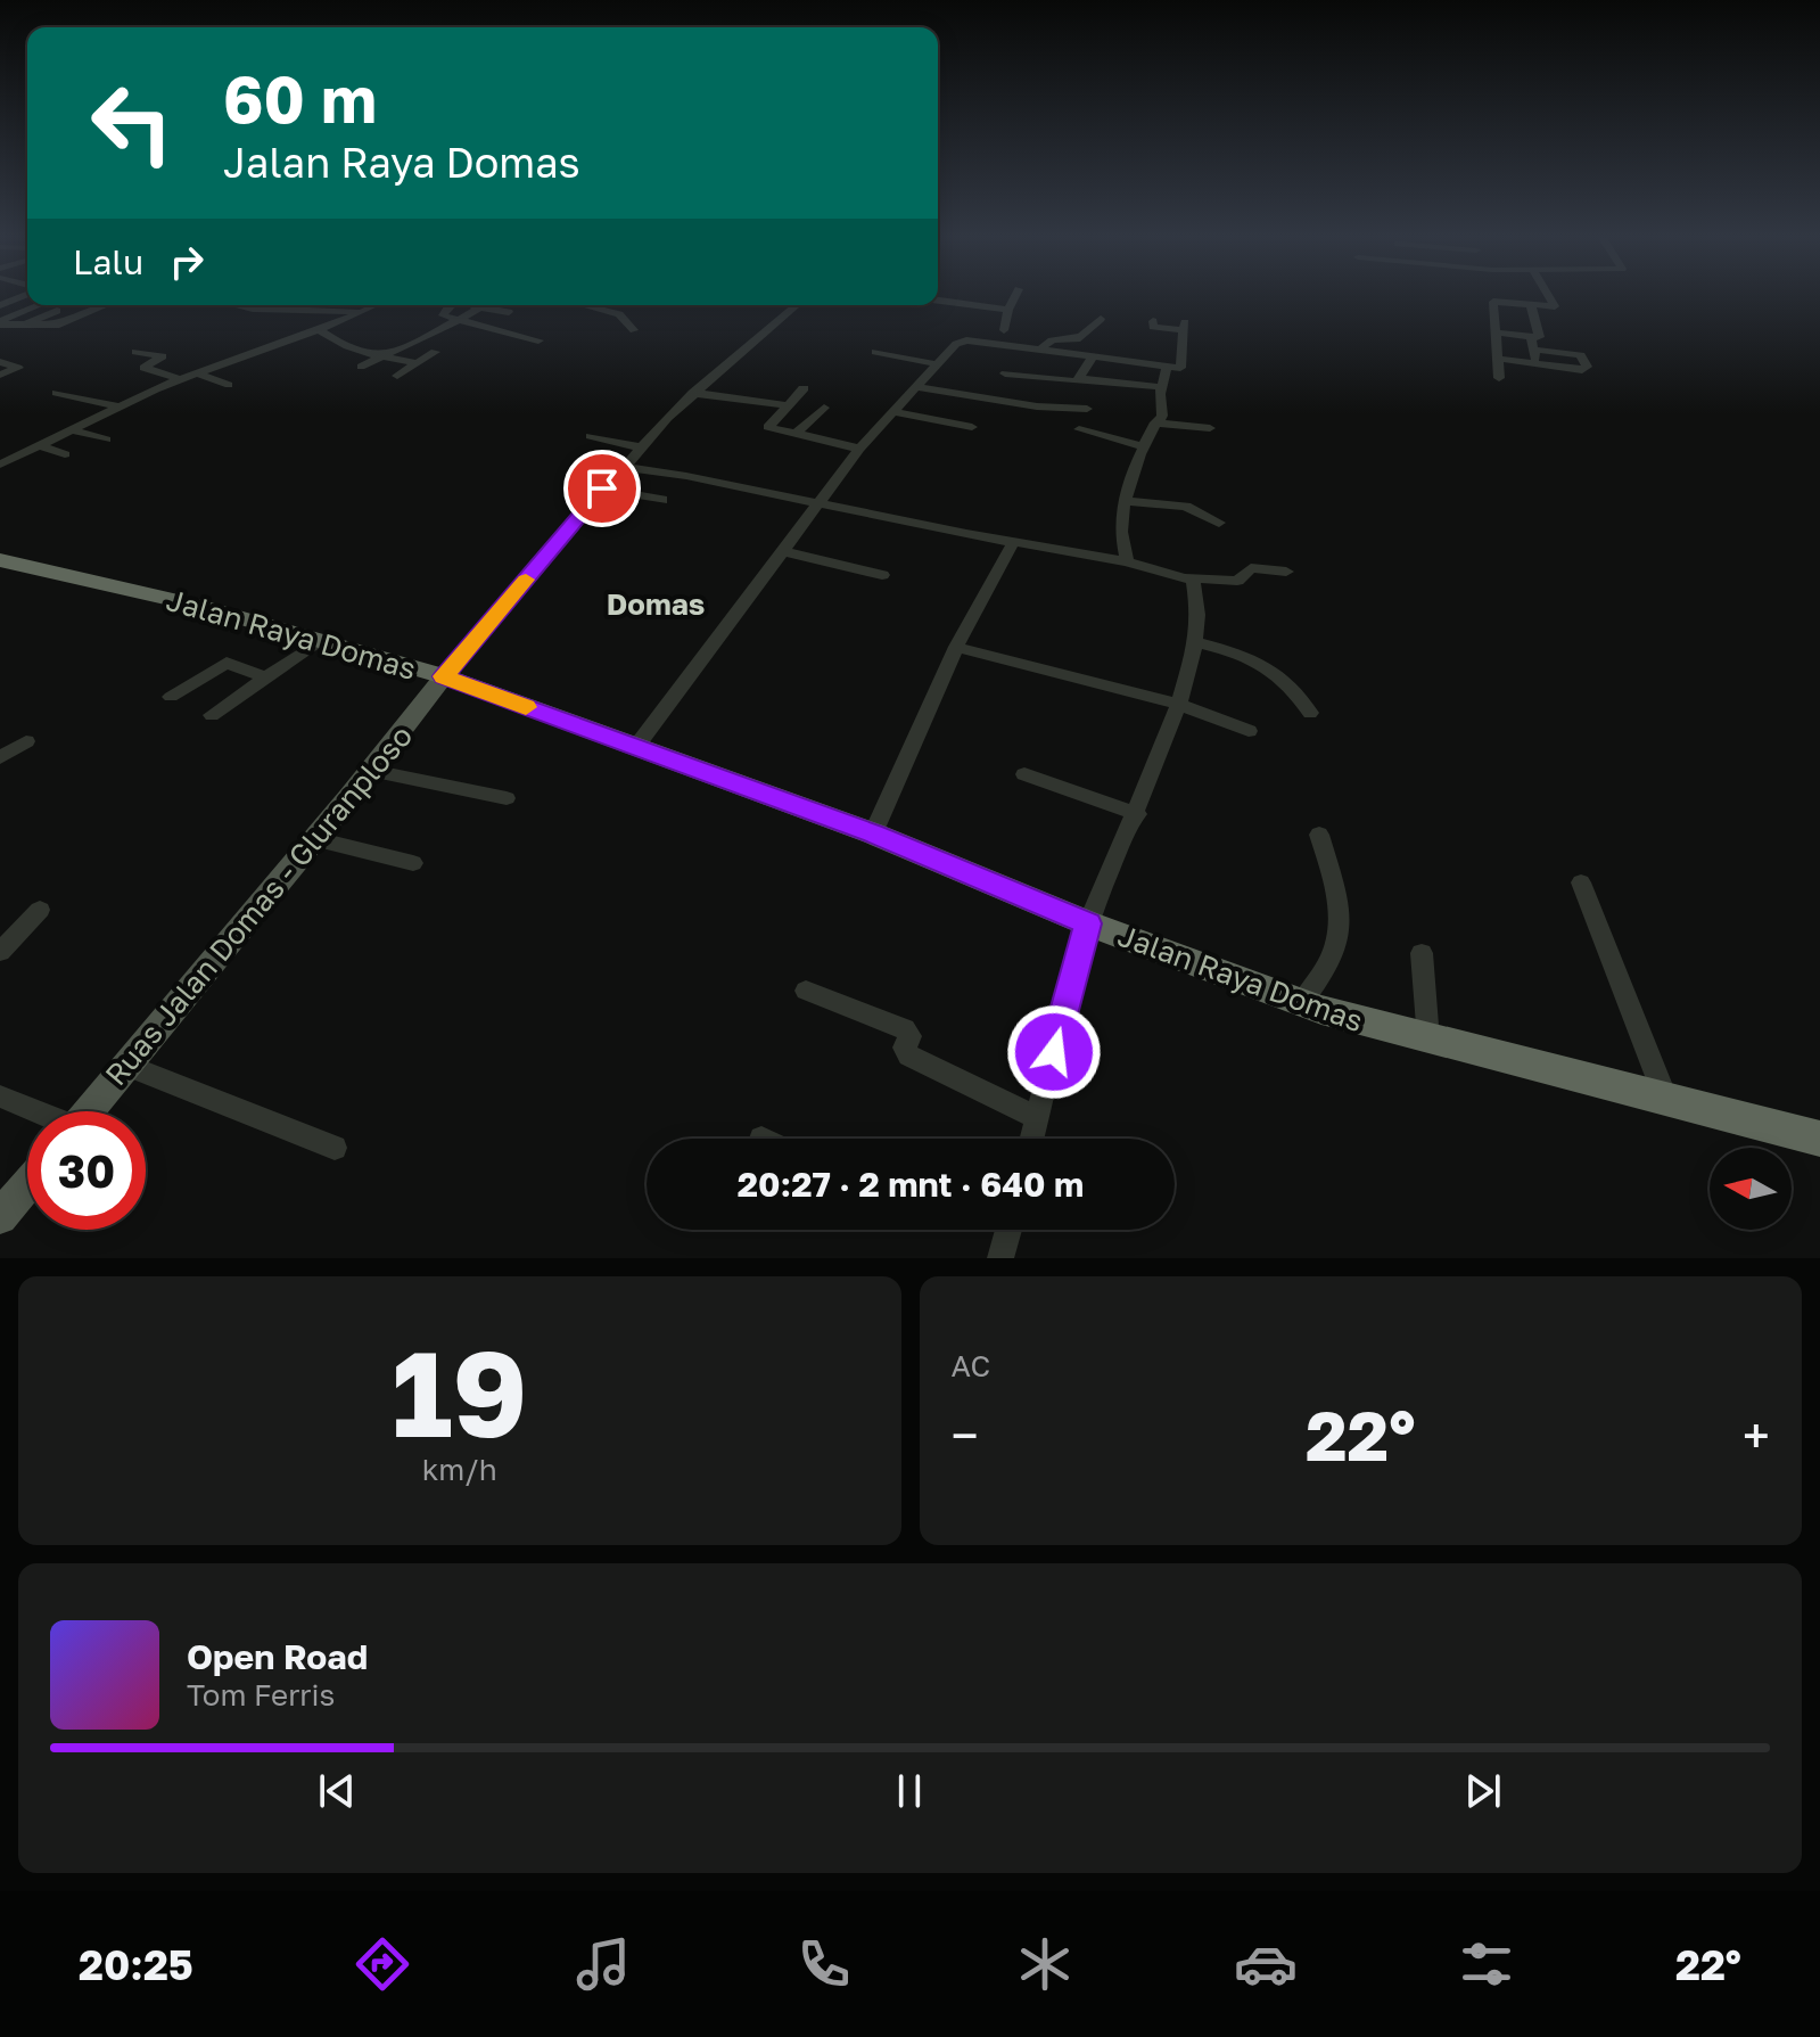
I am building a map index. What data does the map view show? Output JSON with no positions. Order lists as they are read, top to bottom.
{
  "streets": {
    "highway": ["Jalan Raya Domas"],
    "main road": ["Ruas Jalan Domas - Gluranploso"]
  },
  "crossings": [
    ["Jalan Raya Domas", "Ruas Jalan Domas - Gluranploso"]
  ],
  "districts": ["Domas"],
  "north": "left",
  "page": {
    "turn": ["60 m", "Jalan Raya Domas"],
    "then": "Lalu",
    "limit": "30",
    "trip": "20:27 · 2 mnt · 640 m",
    "tile": [
      ["19", "km/h"],
      "AC"
    ],
    "heat": ["−", "22°", "+"],
    "song": ["Open Road", "Tom Ferris"],
    "tabs": ["20:25", "22°"]
  }
}
